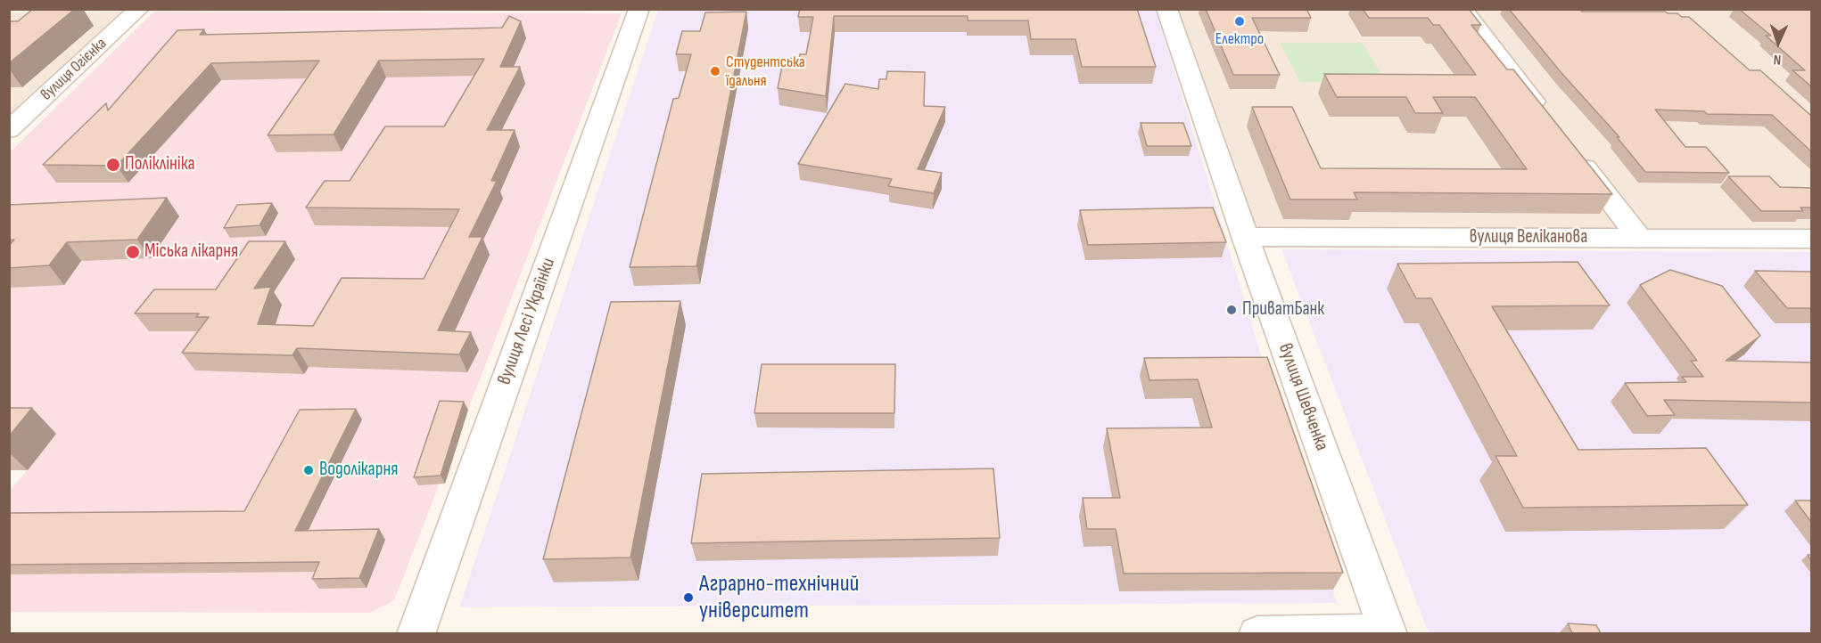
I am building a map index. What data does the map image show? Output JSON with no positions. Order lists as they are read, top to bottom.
{
  "streets": {
    "street": [
      "вулиця Огієнка",
      "вулиця Веліканова",
      "вулиця Лесі Українки",
      "вулиця Шевченка"
    ]
  },
  "crossings": [
    ["вулиця Веліканова", "вулиця Шевченка"]
  ],
  "places": [
    "Електро",
    "Студентська їдальня",
    "Поліклініка",
    "Міська лікарня",
    "ПриватБанк",
    "Водолікарня",
    "Аграрно-технічний університет"
  ],
  "north": "bottom"
}
